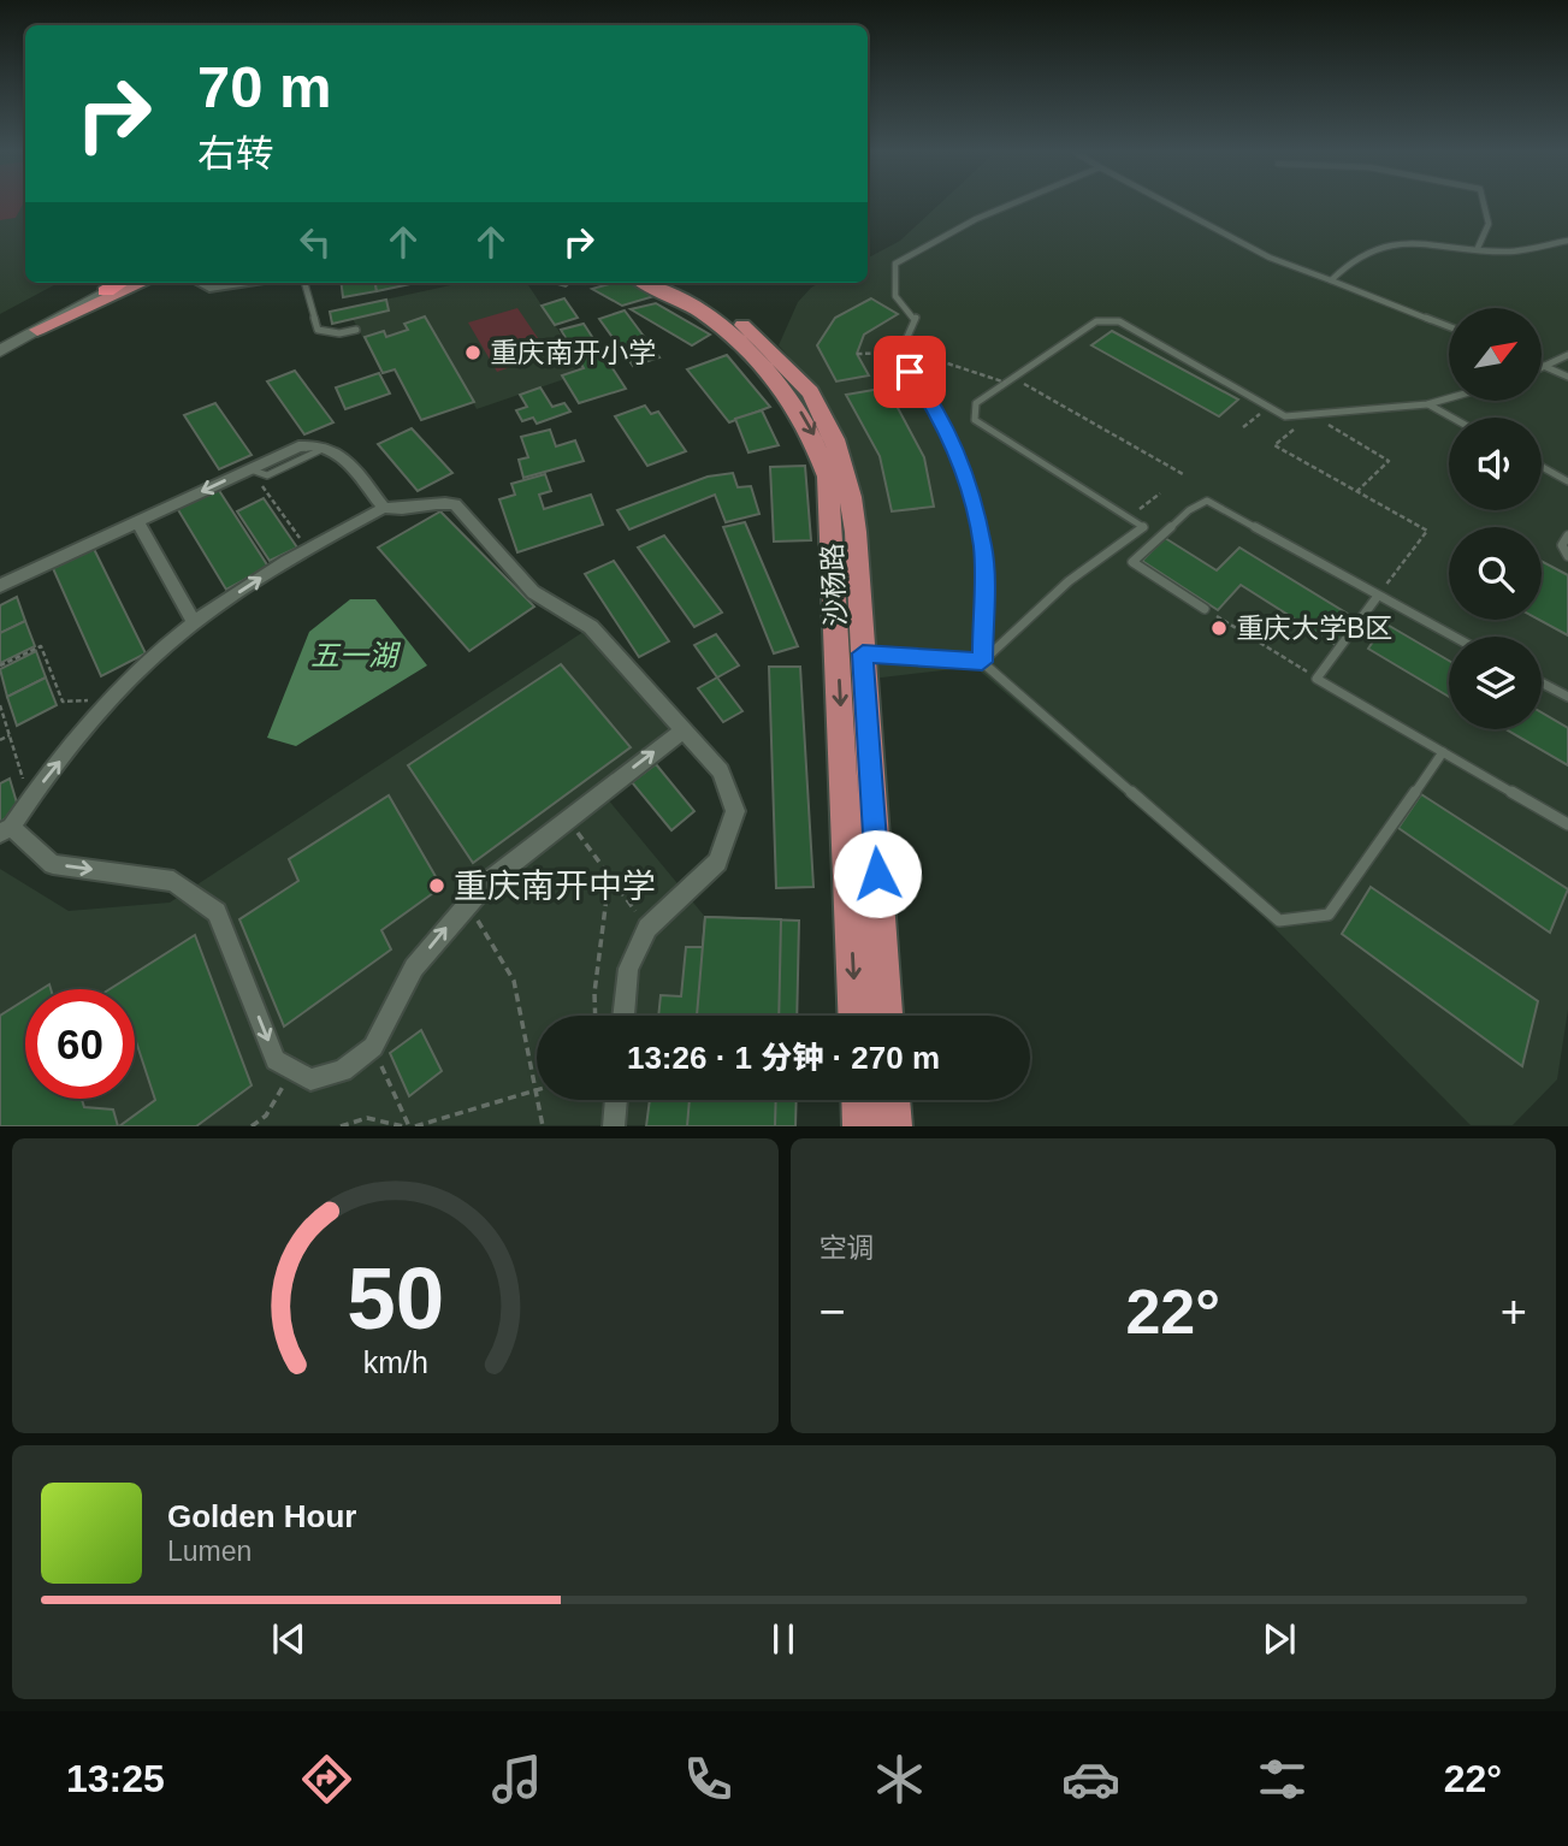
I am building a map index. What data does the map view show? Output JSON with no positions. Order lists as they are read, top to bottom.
{
  "streets": {
    "main road": ["沙杨路"]
  },
  "water": ["五一湖"],
  "places": ["重庆南开小学", "重庆大学B区", "重庆南开中学"],
  "north": "top right",
  "page": {
    "turn": ["70 m", "右转"],
    "limit": "60",
    "trip": "13:26 · 1 分钟 · 270 m",
    "tile": "空调",
    "heat": ["−", "22°", "+"],
    "song": ["Golden Hour", "Lumen"],
    "tabs": ["13:25", "22°"],
    "gauge": ["50", "km/h"]
  }
}
